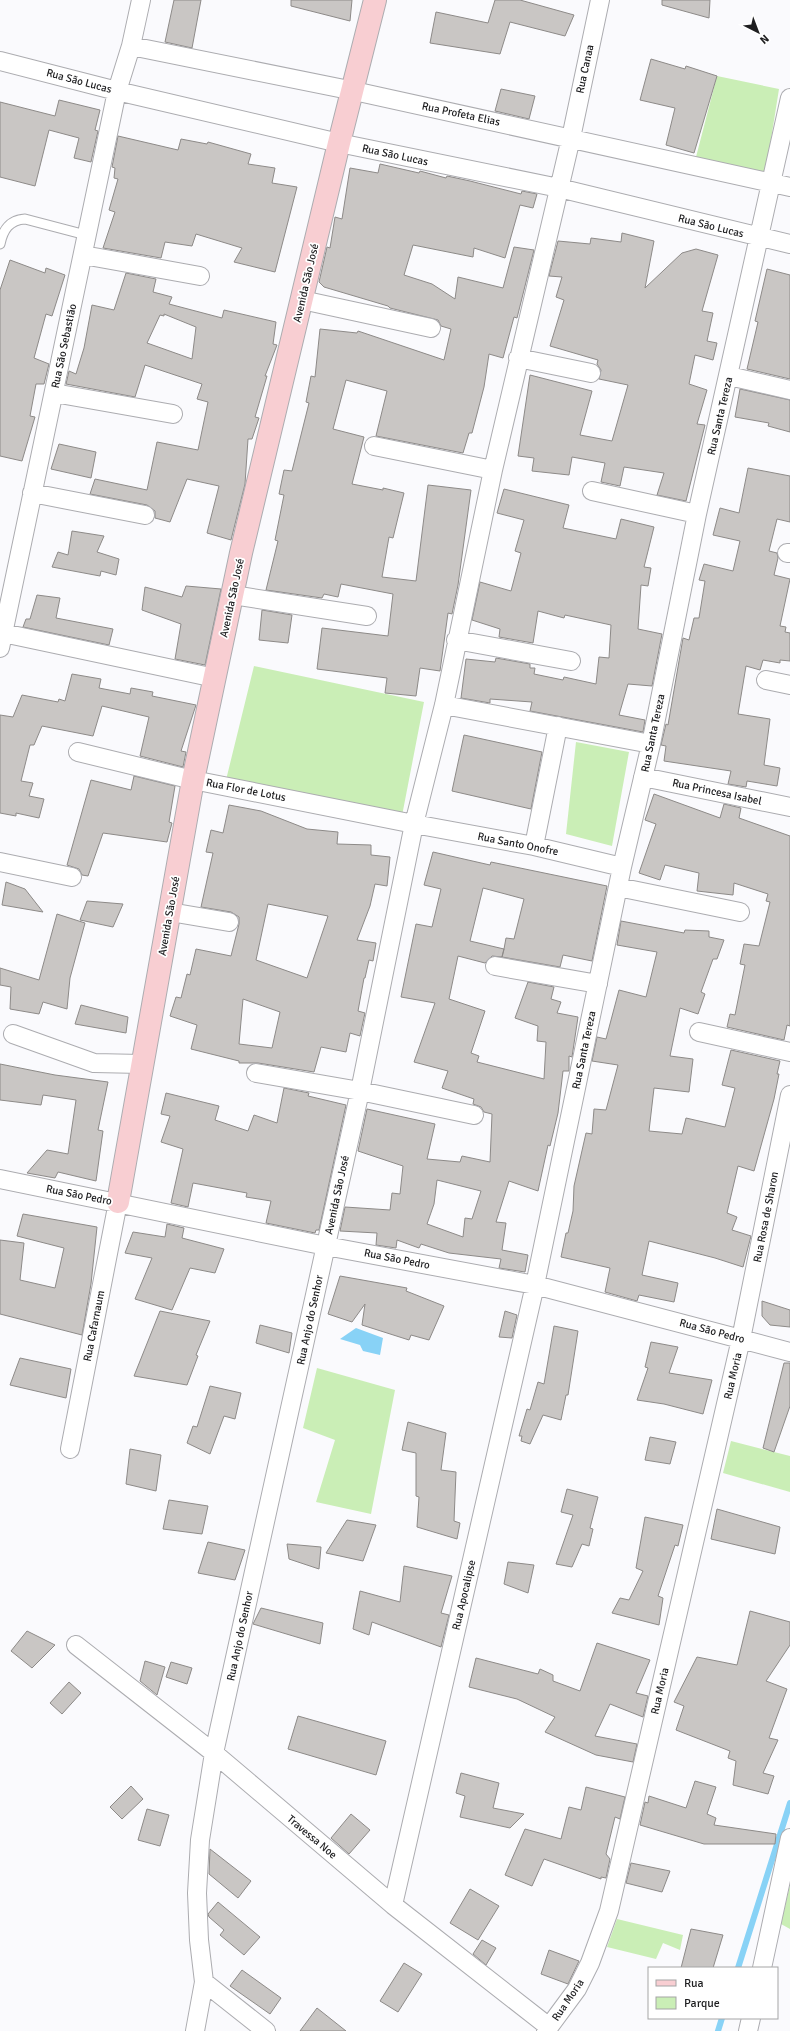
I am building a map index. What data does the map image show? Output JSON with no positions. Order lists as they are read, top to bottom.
{
  "streets": {
    "street": [
      "Rua Canaa",
      "Rua São Lucas",
      "Rua Profeta Elias",
      "Avenida São José",
      "Rua São Sebastião",
      "Rua Santa Tereza",
      "Rua Flor de Lotus",
      "Rua Princesa Isabel",
      "Rua Santo Onofre",
      "Rua São Pedro",
      "Rua Rosa de Sharon",
      "Rua Anjo do Senhor",
      "Rua Cafarnaum",
      "Rua Moria",
      "Rua Apocalipse",
      "Travessa Noe"
    ]
  },
  "crossings": [
    ["Rua Canaa", "Rua Profeta Elias"],
    ["Rua Canaa", "Avenida São José"],
    ["Rua São Lucas", "Avenida São José"],
    ["Rua São Lucas", "Rua São Sebastião"],
    ["Rua São Lucas", "Rua Santa Tereza"],
    ["Rua Profeta Elias", "Avenida São José"],
    ["Rua Profeta Elias", "Rua São Sebastião"],
    ["Rua Profeta Elias", "Rua Santa Tereza"],
    ["Avenida São José", "Rua Flor de Lotus"],
    ["Avenida São José", "Rua Santo Onofre"],
    ["Avenida São José", "Rua São Pedro"],
    ["Avenida São José", "Rua Anjo do Senhor"],
    ["Avenida São José", "Rua Cafarnaum"],
    ["Rua Santa Tereza", "Rua Princesa Isabel"],
    ["Rua Santa Tereza", "Rua Santo Onofre"],
    ["Rua Santa Tereza", "Rua São Pedro"],
    ["Rua Santa Tereza", "Rua Apocalipse"],
    ["Rua Flor de Lotus", "Rua Santo Onofre"],
    ["Rua São Pedro", "Rua Rosa de Sharon"],
    ["Rua São Pedro", "Rua Anjo do Senhor"],
    ["Rua São Pedro", "Rua Cafarnaum"],
    ["Rua São Pedro", "Rua Moria"],
    ["Rua São Pedro", "Rua Apocalipse"],
    ["Rua Rosa de Sharon", "Rua Moria"],
    ["Rua Anjo do Senhor", "Travessa Noe"],
    ["Rua Moria", "Travessa Noe"],
    ["Rua Apocalipse", "Travessa Noe"]
  ],
  "legend": ["Rua", "Parque"],
  "north": "bottom right"
}
